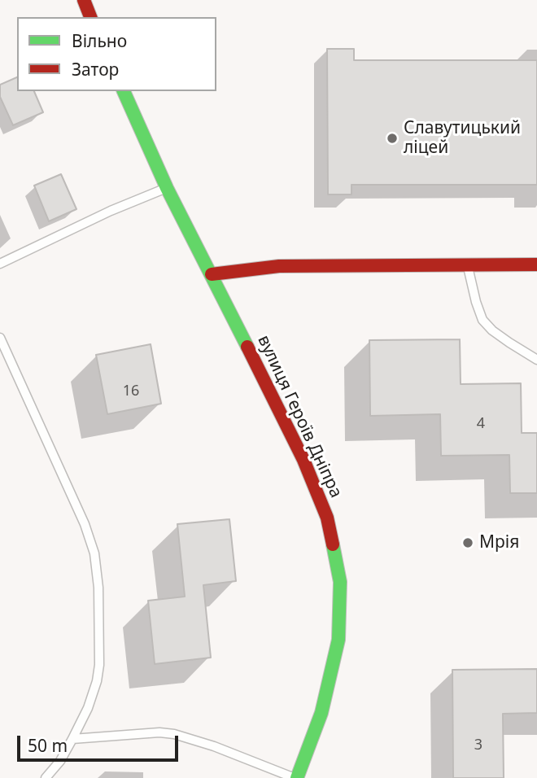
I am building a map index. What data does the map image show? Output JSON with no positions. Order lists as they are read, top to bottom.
{
  "streets": {
    "street": ["вулиця Героїв Дніпра"]
  },
  "places": ["Славутицький ліцей", "Мрiя"],
  "house_numbers": ["16", "4", "3"],
  "legend": ["Вільно", "Затор"],
  "scale_bar": "50 m"
}
